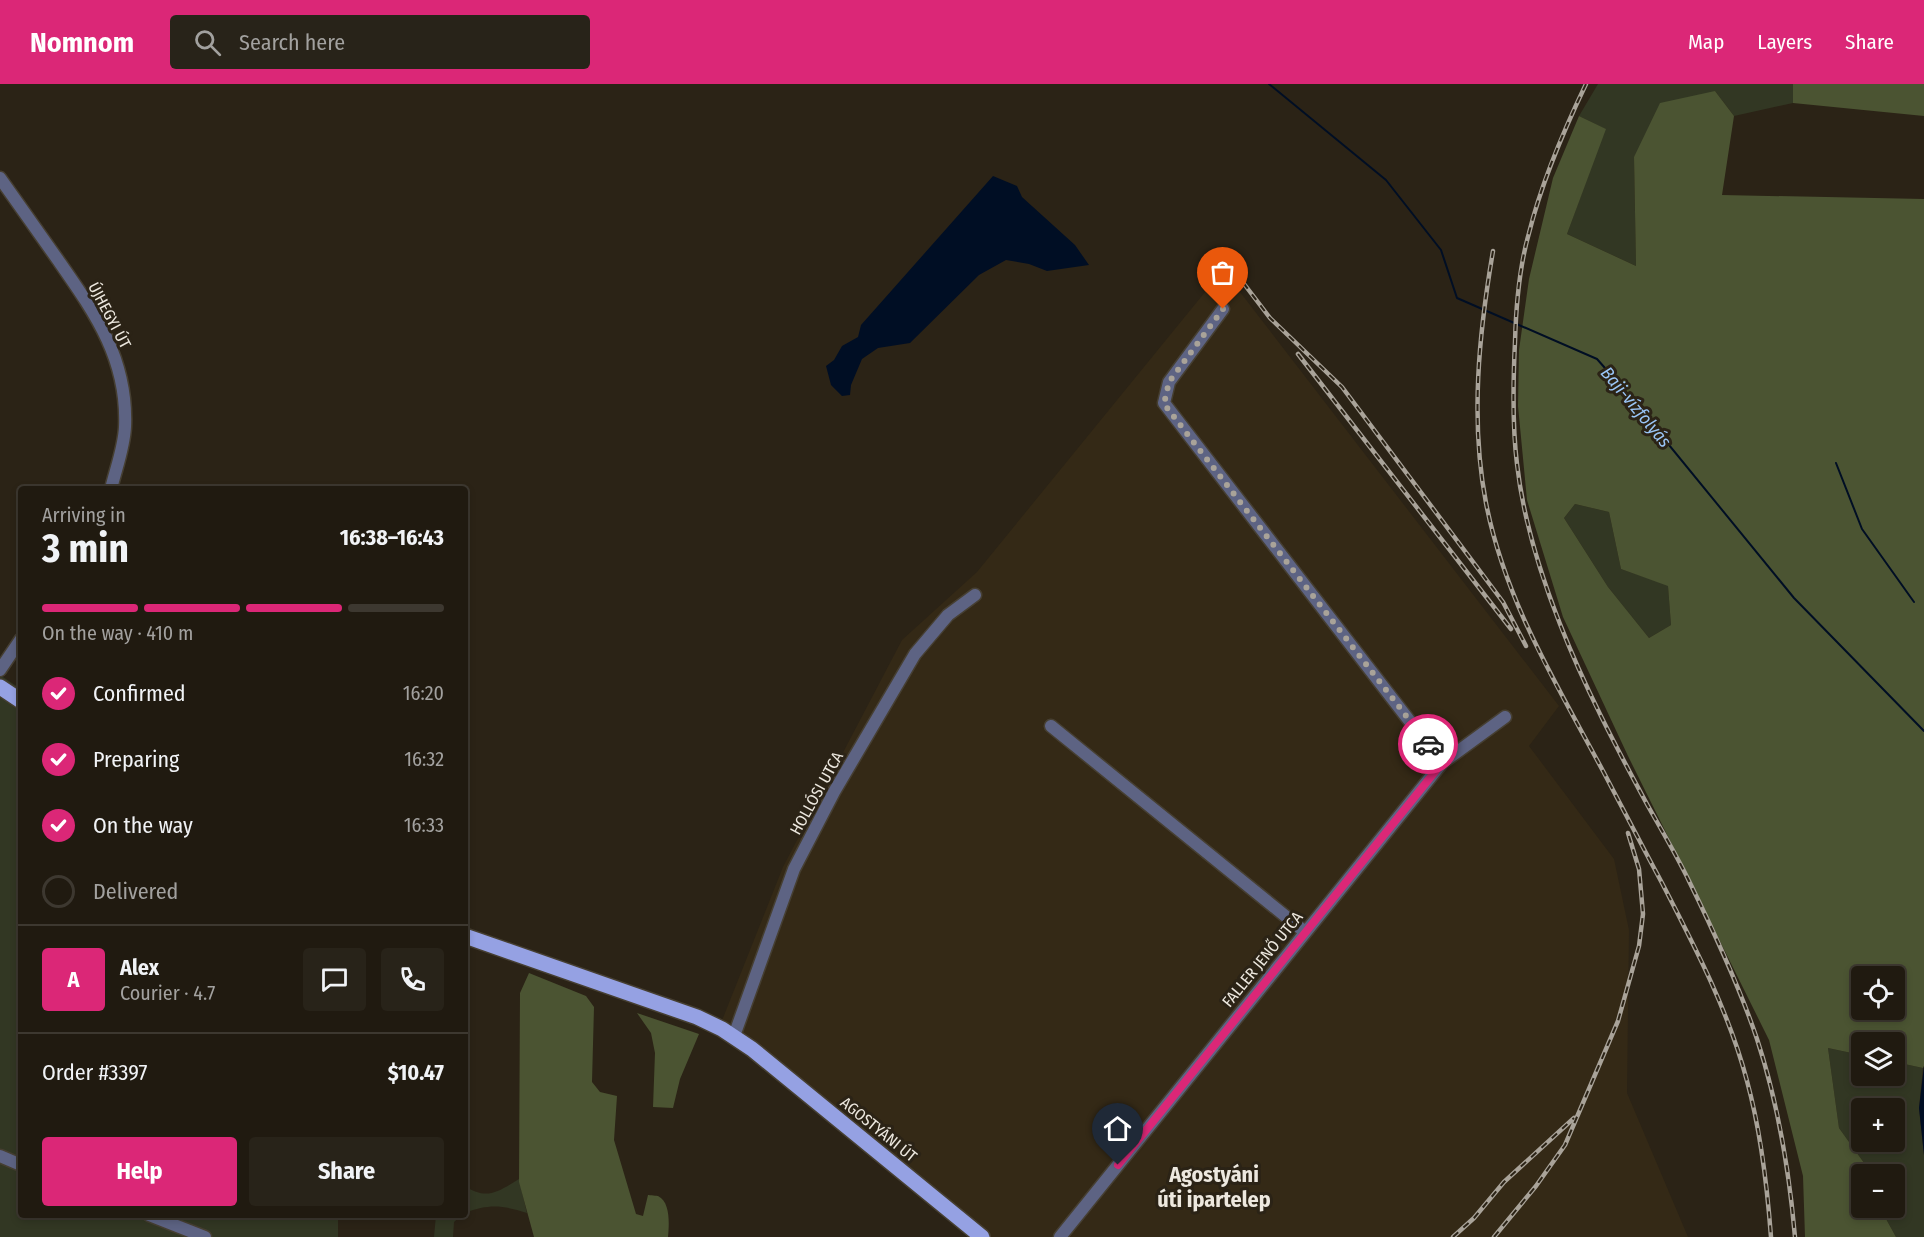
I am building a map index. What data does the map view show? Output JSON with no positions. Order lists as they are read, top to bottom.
{
  "streets": {
    "main road": ["AGOSTYÁNI ÚT"],
    "street": ["ÚJHEGYI ÚT", "HOLLÓSI UTCA", "FALLER JENŐ UTCA"]
  },
  "crossings": [
    ["HOLLÓSI UTCA", "AGOSTYÁNI ÚT"]
  ],
  "districts": ["Agostyáni úti ipartelep"],
  "water": ["Baji-vízfolyás"],
  "page": {
    "header": "Nomnom",
    "search": "Search here",
    "nav": ["Map", "Layers", "Share"],
    "heading": ["3 min", "Arriving in", "16:38–16:43"],
    "panel": [
      "Alex",
      "Courier · 4.7",
      "Order #3397",
      "$10.47"
    ],
    "bar": "On the way · 410 m",
    "list": [
      ["Confirmed", "16:20"],
      ["Preparing", "16:32"],
      ["On the way", "16:33"],
      "Delivered"
    ],
    "round": "A",
    "map_buttons": ["+", "−"],
    "buttons": ["Help", "Share"]
  }
}
